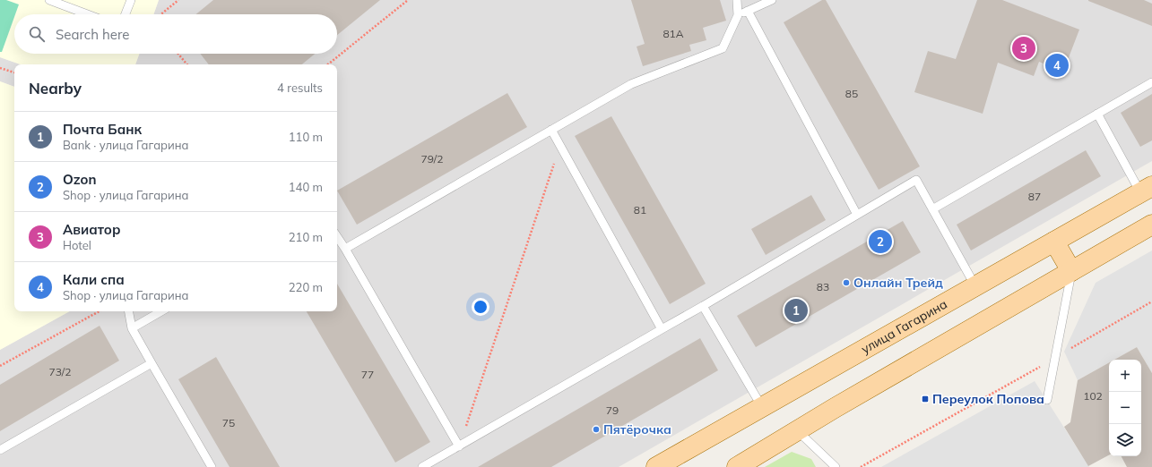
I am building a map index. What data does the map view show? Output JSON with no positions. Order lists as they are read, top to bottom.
{
  "streets": {
    "main road": ["улица Гагарина"]
  },
  "places": {
    "other": ["Онлайн Трейд", "Пятёрочка"],
    "transit": ["Переулок Попова"]
  },
  "house_numbers": [
    "81А",
    "85",
    "79/2",
    "87",
    "81",
    "83",
    "73/2",
    "77",
    "102",
    "79",
    "75"
  ],
  "page": {
    "search": "Search here",
    "pins": [
      "3",
      "4",
      "2",
      "1"
    ],
    "heading": ["Nearby", "4 results"],
    "list": [
      {
        "mark": "1",
        "name": "Почта Банк",
        "note": "Bank · улица Гагарина",
        "value": "110 m"
      },
      {
        "mark": "2",
        "name": "Ozon",
        "note": "Shop · улица Гагарина",
        "value": "140 m"
      },
      {
        "mark": "3",
        "name": "Авиатор",
        "note": "Hotel",
        "value": "210 m"
      },
      {
        "mark": "4",
        "name": "Кали спа",
        "note": "Shop · улица Гагарина",
        "value": "220 m"
      }
    ],
    "map_buttons": ["+", "−"]
  }
}
